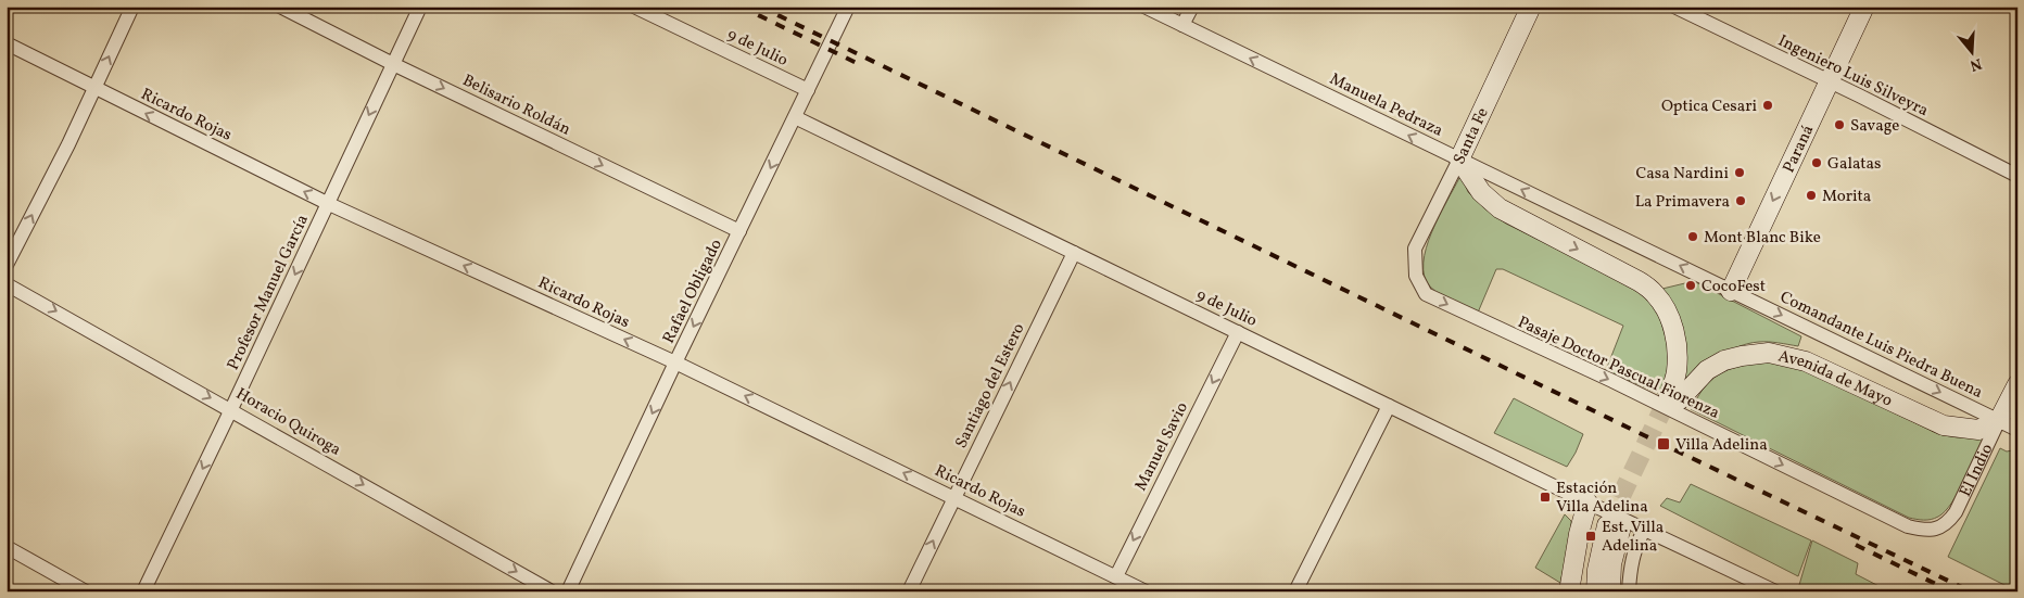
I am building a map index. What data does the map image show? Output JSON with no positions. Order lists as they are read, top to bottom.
{
  "streets": {
    "main road": [
      "Santa Fe",
      "Paraná",
      "Avenida de Mayo",
      "El Indio"
    ],
    "street": [
      "9 de Julio",
      "Ingeniero Luis Silveyra",
      "Belisario Roldán",
      "Manuela Pedraza",
      "Ricardo Rojas",
      "Rafael Obligado",
      "Profesor Manuel García",
      "Comandante Luis Piedra Buena",
      "Pasaje Doctor Pascual Fiorenza",
      "Santiago del Estero",
      "Horacio Quiroga",
      "Manuel Savio"
    ]
  },
  "crossings": [
    ["9 de Julio", "Rafael Obligado"],
    ["9 de Julio", "Santiago del Estero"],
    ["9 de Julio", "Manuel Savio"],
    ["Ingeniero Luis Silveyra", "Paraná"],
    ["Belisario Roldán", "Rafael Obligado"],
    ["Belisario Roldán", "Profesor Manuel García"],
    ["Manuela Pedraza", "Santa Fe"],
    ["Manuela Pedraza", "Paraná"],
    ["Manuela Pedraza", "Comandante Luis Piedra Buena"],
    ["Manuela Pedraza", "Avenida de Mayo"],
    ["Ricardo Rojas", "Rafael Obligado"],
    ["Ricardo Rojas", "Profesor Manuel García"],
    ["Ricardo Rojas", "Santiago del Estero"],
    ["Ricardo Rojas", "Manuel Savio"],
    ["Santa Fe", "Pasaje Doctor Pascual Fiorenza"],
    ["Santa Fe", "Avenida de Mayo"],
    ["Paraná", "Comandante Luis Piedra Buena"],
    ["Profesor Manuel García", "Horacio Quiroga"],
    ["Comandante Luis Piedra Buena", "Avenida de Mayo"],
    ["Comandante Luis Piedra Buena", "El Indio"],
    ["Pasaje Doctor Pascual Fiorenza", "El Indio"],
    ["Avenida de Mayo", "El Indio"]
  ],
  "one_way": [
    "Belisario Roldán",
    "Manuela Pedraza",
    "Ricardo Rojas",
    "Paraná",
    "Rafael Obligado",
    "Profesor Manuel García",
    "Comandante Luis Piedra Buena",
    "Pasaje Doctor Pascual Fiorenza",
    "Avenida de Mayo",
    "Santiago del Estero",
    "Horacio Quiroga",
    "Manuel Savio"
  ],
  "places": {
    "other": [
      "Optica Cesari",
      "Savage",
      "Galatas",
      "Casa Nardini",
      "Morita",
      "La Primavera",
      "Mont Blanc Bike",
      "CocoFest"
    ],
    "transit": ["Villa Adelina", "Estación Villa Adelina", "Est. Villa Adelina"]
  },
  "north": "bottom"
}
